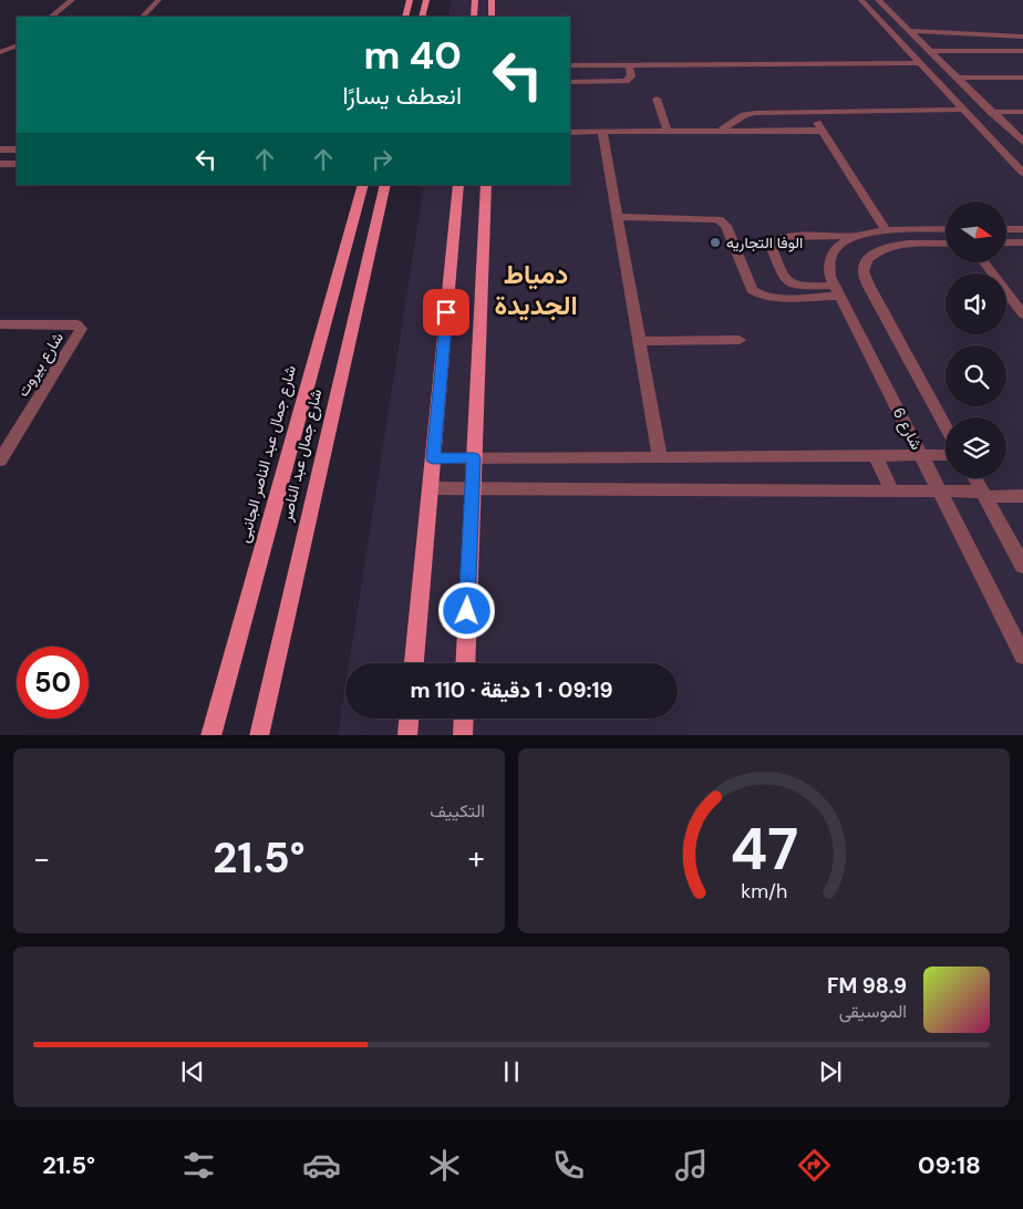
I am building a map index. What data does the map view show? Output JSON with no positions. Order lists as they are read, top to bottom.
{
  "streets": {
    "main road": ["شارع جمال عبد الناصر الجانبى", "شارع جمال عبد الناصر"],
    "street": ["شارع بيروت", "شارع 6"]
  },
  "districts": ["دمياط الجديدة"],
  "places": ["الوفا التجاريه"],
  "north": "right",
  "page": {
    "turn": ["40 m", "انعطف يسارًا"],
    "limit": "50",
    "trip": "09:19 · 1 دقيقة · 110 m",
    "tile": "التكييف",
    "heat": ["−", "21.5°", "+"],
    "song": ["98.9 FM", "الموسيقى"],
    "tabs": ["09:18", "21.5°"],
    "gauge": ["47", "km/h"]
  }
}
